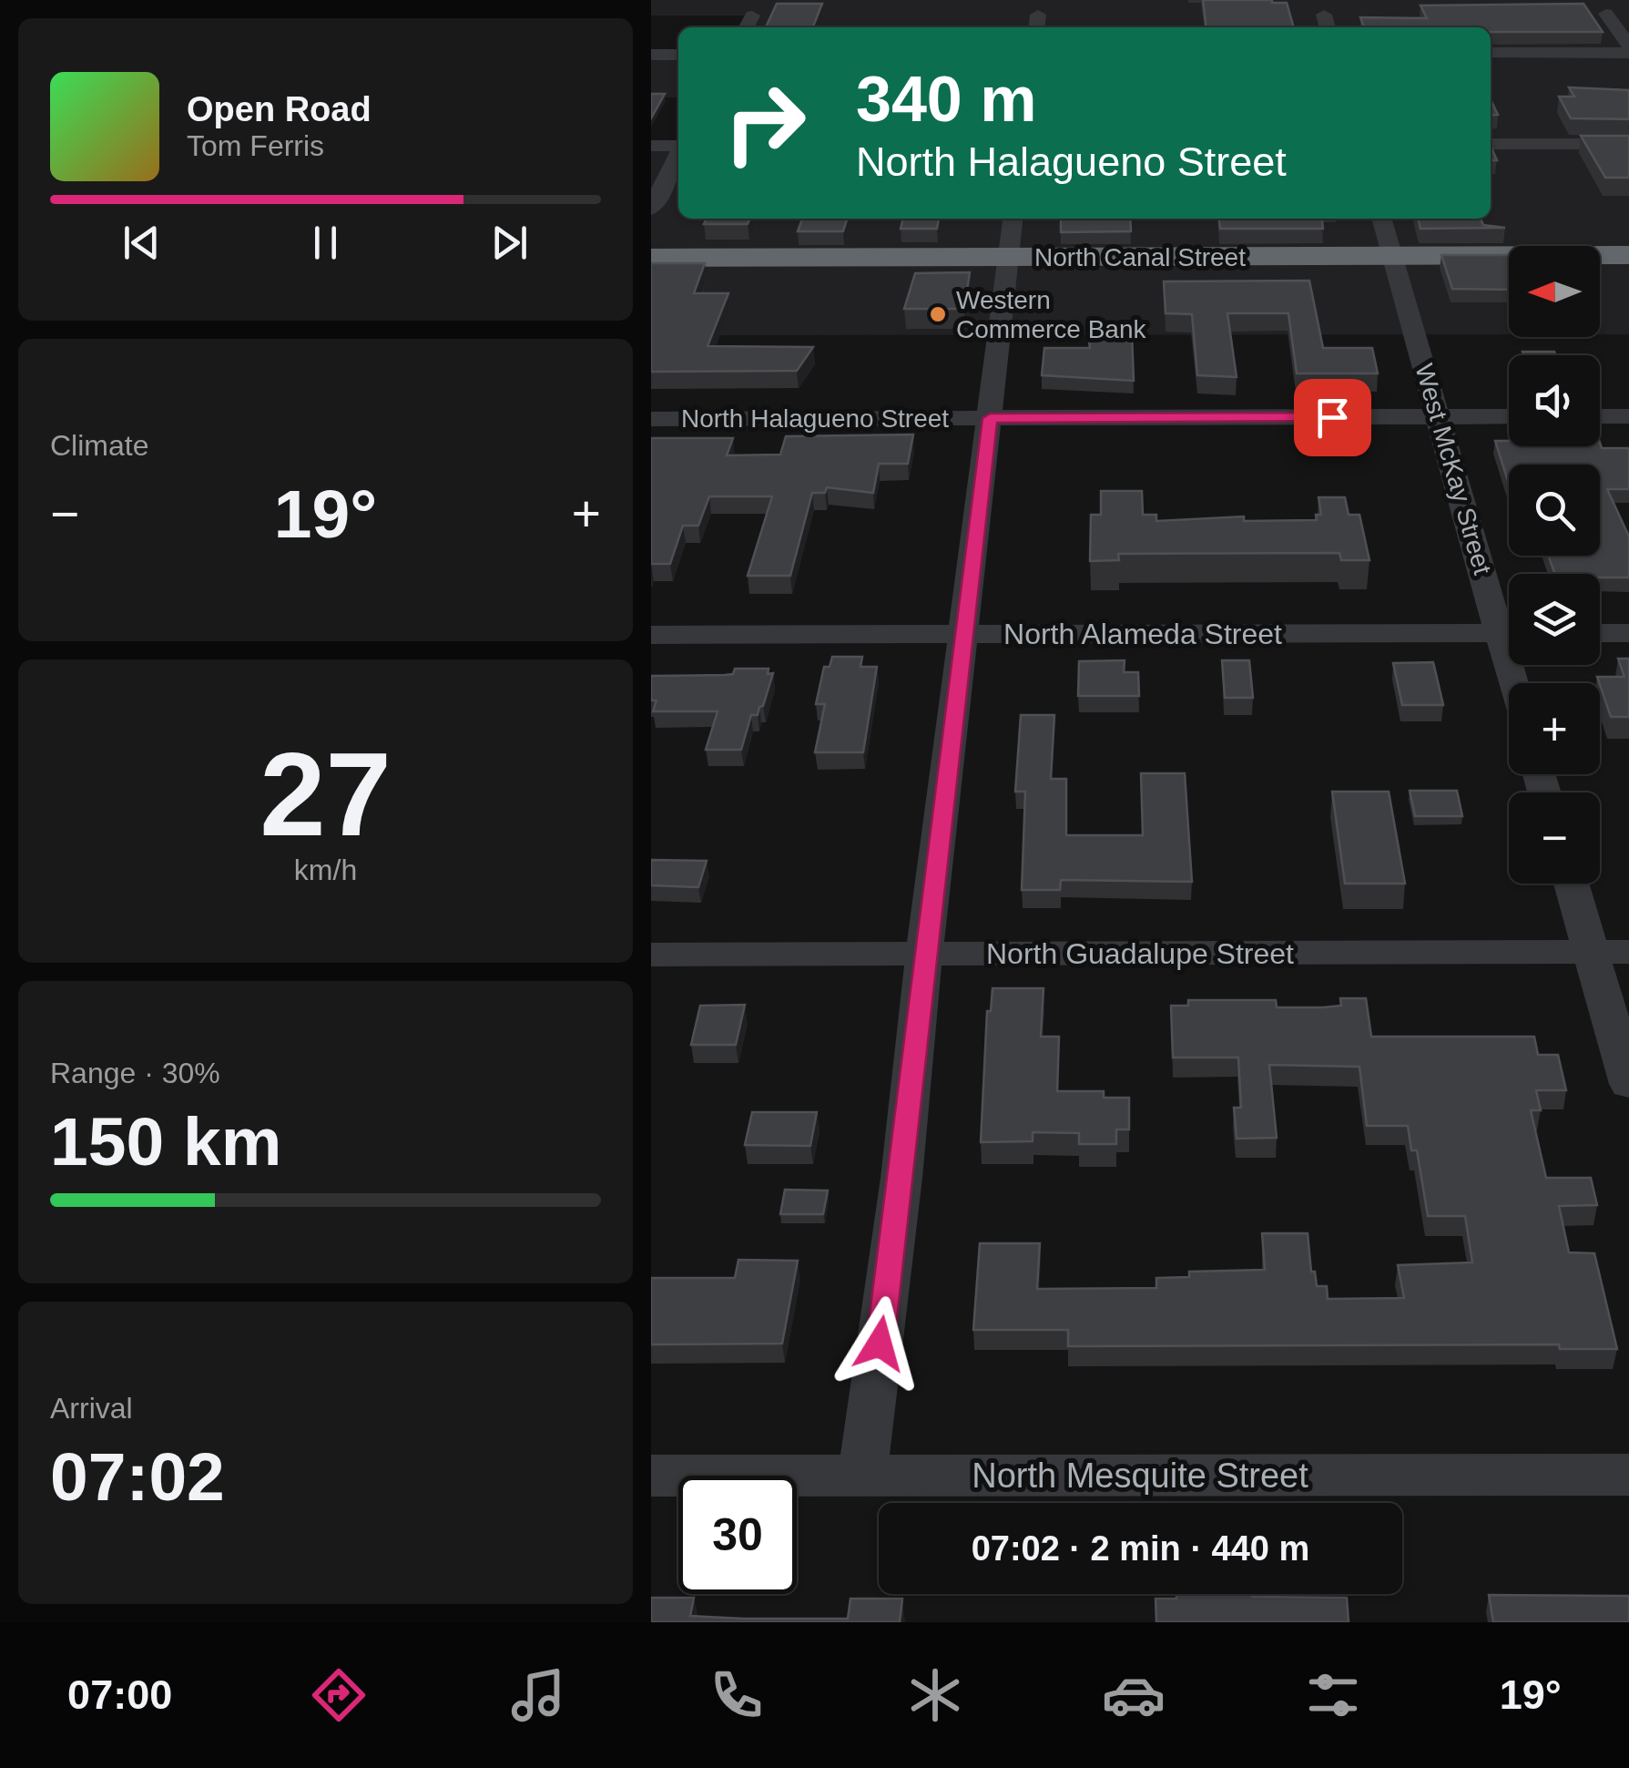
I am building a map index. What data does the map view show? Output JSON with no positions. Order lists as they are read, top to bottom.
{
  "streets": {
    "highway": ["North Canal Street"],
    "street": [
      "North Halagueno Street",
      "West McKay Street",
      "North Alameda Street",
      "North Guadalupe Street",
      "North Mesquite Street"
    ]
  },
  "crossings": [
    ["North Canal Street", "West McKay Street"],
    ["North Halagueno Street", "West McKay Street"]
  ],
  "places": ["Western Commerce Bank"],
  "north": "left",
  "page": {
    "turn": ["340 m", "North Halagueno Street"],
    "song": ["Open Road", "Tom Ferris"],
    "map_buttons": ["+", "−"],
    "tile": [
      "Climate",
      ["27", "km/h"],
      ["Range · 30%", "150 km"],
      ["Arrival", "07:02"]
    ],
    "heat": ["−", "19°", "+"],
    "limit": "30",
    "trip": "07:02 · 2 min · 440 m",
    "tabs": ["07:00", "19°"]
  }
}
